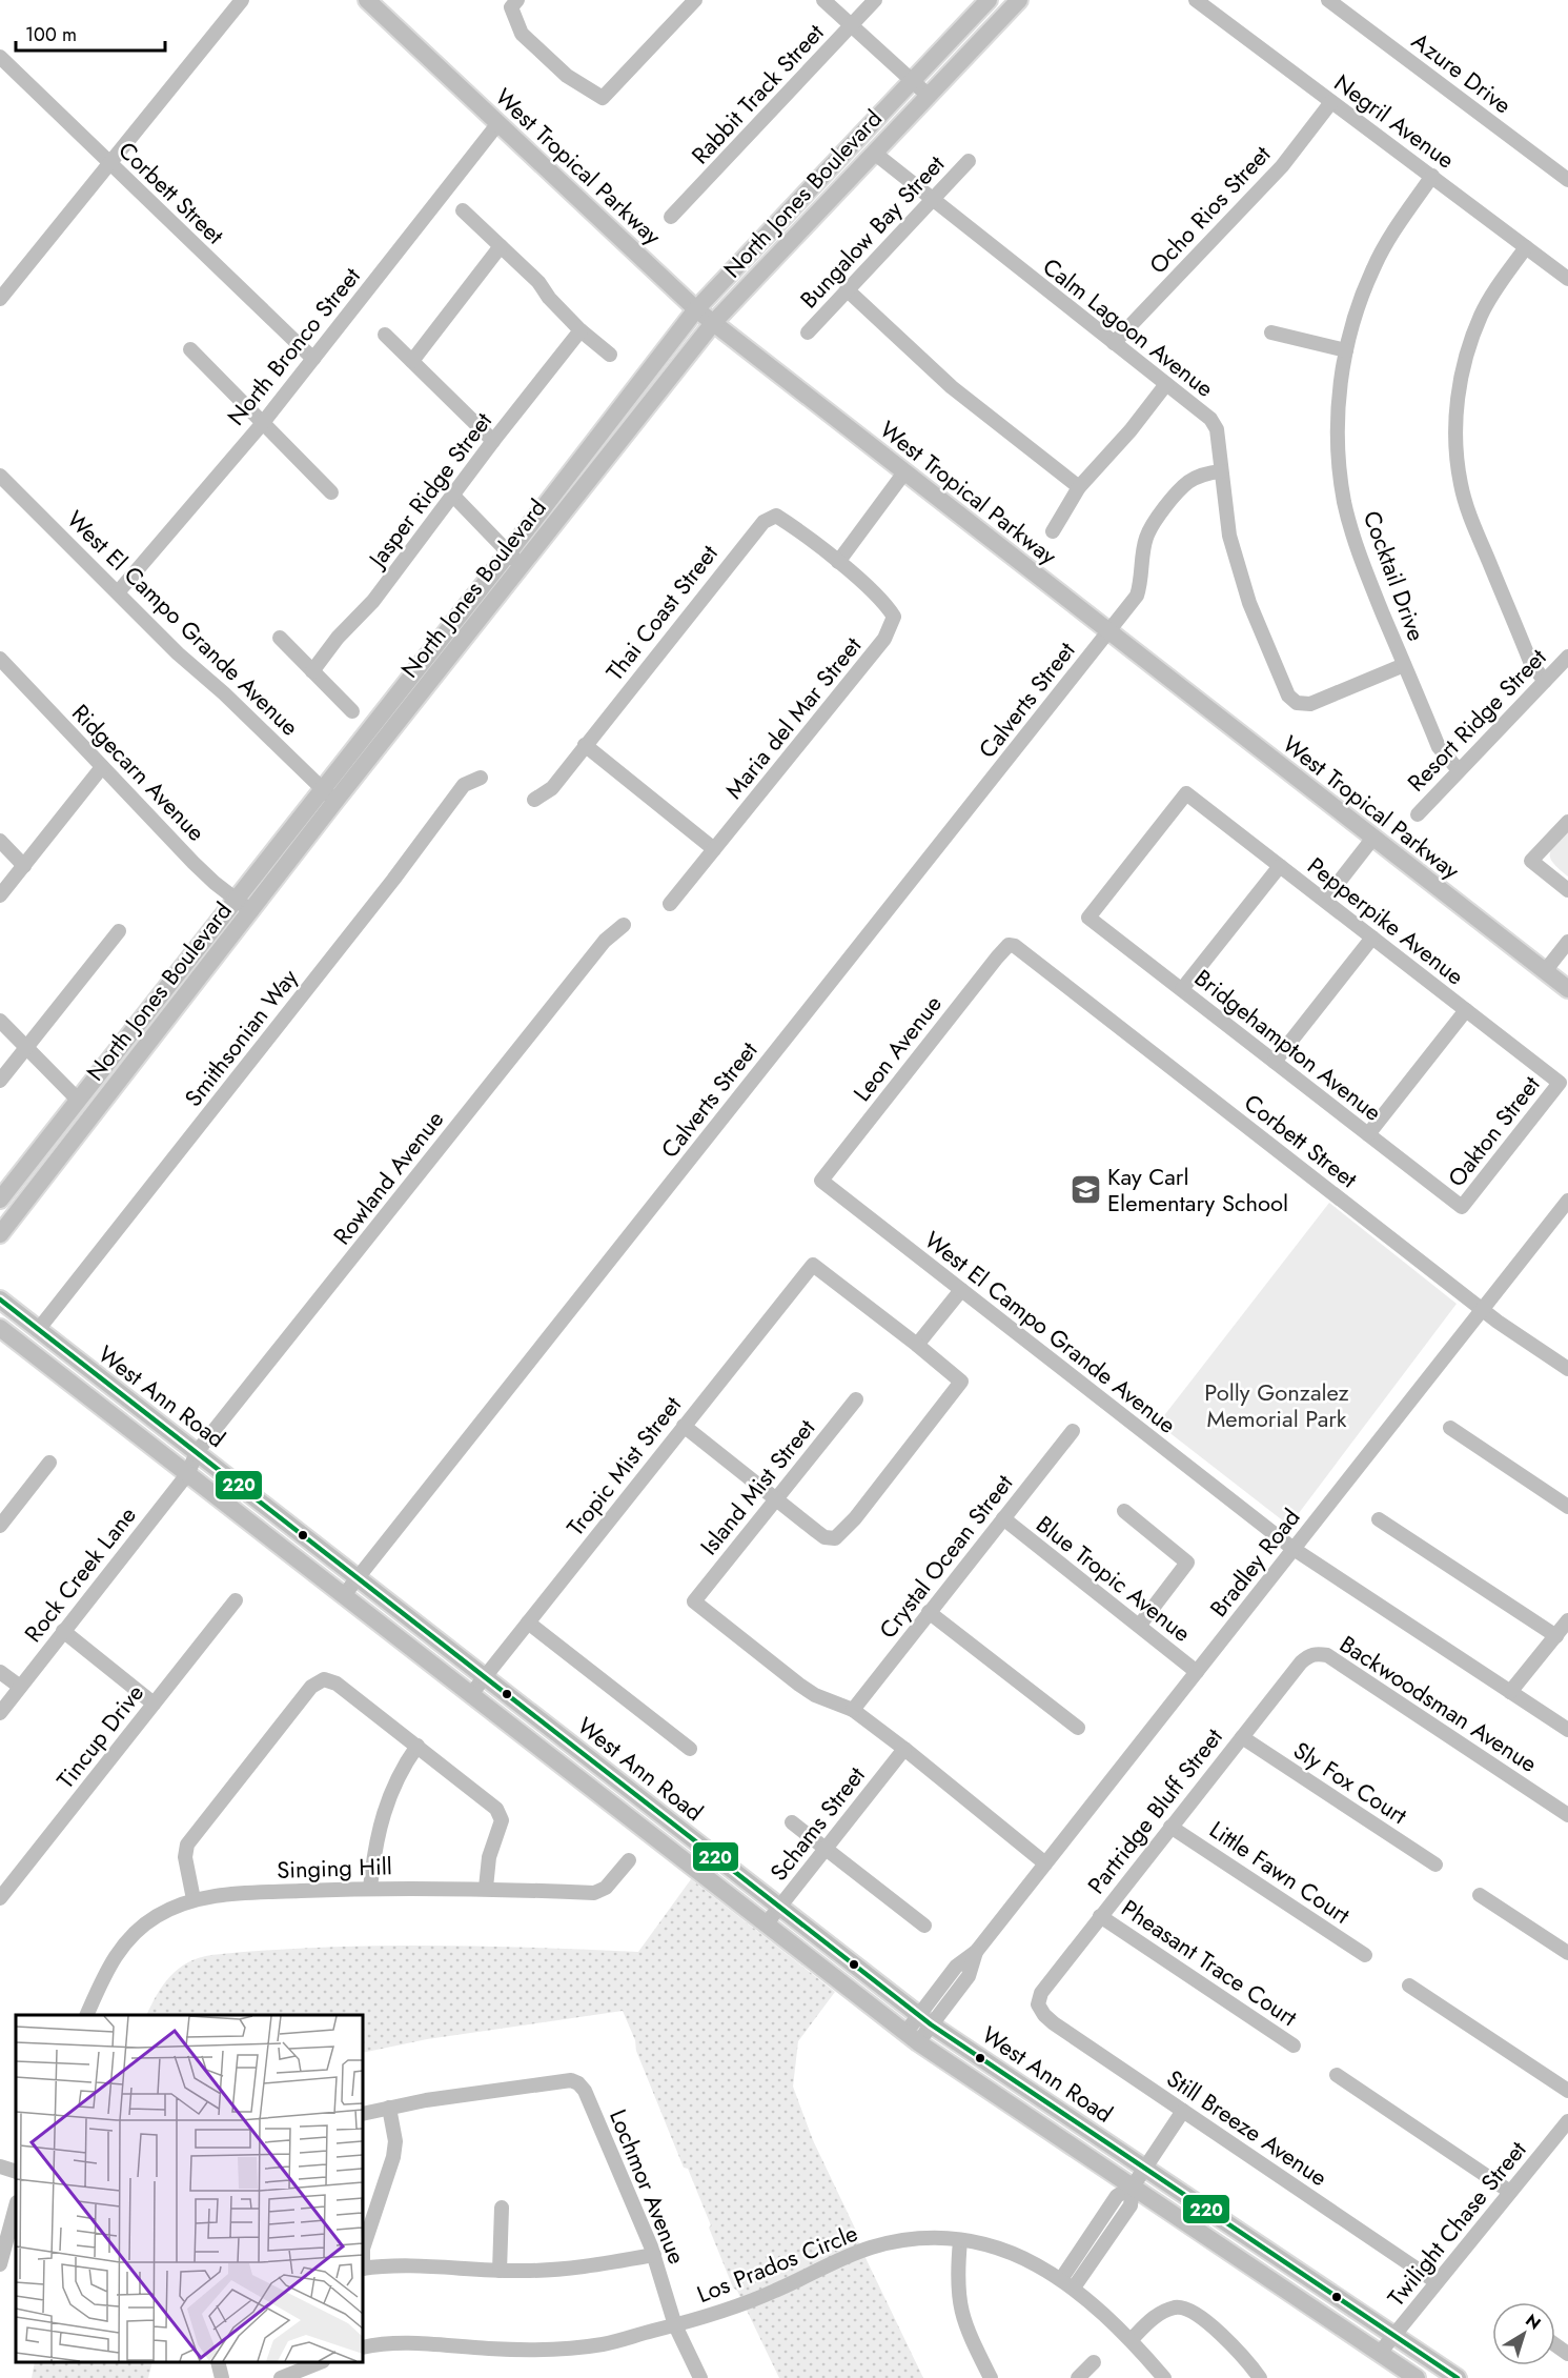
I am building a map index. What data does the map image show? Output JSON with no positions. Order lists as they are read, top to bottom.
{
  "streets": {
    "main road": ["West Tropical Parkway", "North Jones Boulevard", "West Ann Road"],
    "street": [
      "Azure Drive",
      "Rabbit Track Street",
      "Negril Avenue",
      "Corbett Street",
      "Ocho Rios Street",
      "Bungalow Bay Street",
      "Calm Lagoon Avenue",
      "North Bronco Street",
      "Jasper Ridge Street",
      "Cocktail Drive",
      "Thai Coast Street",
      "West El Campo Grande Avenue",
      "Calverts Street",
      "Maria del Mar Street",
      "Resort Ridge Street",
      "Ridgecarn Avenue",
      "Pepperpike Avenue",
      "Smithsonian Way",
      "Bridgehampton Avenue",
      "Leon Avenue",
      "Oakton Street",
      "Rowland Avenue",
      "Tropic Mist Street",
      "Island Mist Street",
      "Crystal Ocean Street",
      "Bradley Road",
      "Rock Creek Lane",
      "Blue Tropic Avenue",
      "Backwoodsman Avenue",
      "Tincup Drive",
      "Sly Fox Court",
      "Partridge Bluff Street",
      "Schams Street",
      "Singing Hill",
      "Little Fawn Court",
      "Pheasant Trace Court",
      "Still Breeze Avenue",
      "Lochmor Avenue",
      "Twilight Chase Street",
      "Los Prados Circle"
    ]
  },
  "crossings": [
    ["Negril Avenue", "Ocho Rios Street"],
    ["Negril Avenue", "Cocktail Drive"],
    ["West Tropical Parkway", "North Jones Boulevard"],
    ["West Tropical Parkway", "North Bronco Street"],
    ["West Tropical Parkway", "Calverts Street"],
    ["Corbett Street", "North Bronco Street"],
    ["Corbett Street", "Leon Avenue"],
    ["Corbett Street", "Bradley Road"],
    ["North Jones Boulevard", "Calm Lagoon Avenue"],
    ["North Jones Boulevard", "West El Campo Grande Avenue"],
    ["North Jones Boulevard", "Ridgecarn Avenue"],
    ["Ocho Rios Street", "Calm Lagoon Avenue"],
    ["Bungalow Bay Street", "Calm Lagoon Avenue"],
    ["Calm Lagoon Avenue", "Cocktail Drive"],
    ["Calm Lagoon Avenue", "Calverts Street"],
    ["North Bronco Street", "West El Campo Grande Avenue"],
    ["Cocktail Drive", "Resort Ridge Street"],
    ["Thai Coast Street", "Maria del Mar Street"],
    ["West El Campo Grande Avenue", "Leon Avenue"],
    ["West El Campo Grande Avenue", "Bradley Road"],
    ["Calverts Street", "West Ann Road"],
    ["Pepperpike Avenue", "Bridgehampton Avenue"],
    ["Pepperpike Avenue", "Oakton Street"],
    ["Smithsonian Way", "West Ann Road"],
    ["Bridgehampton Avenue", "Oakton Street"],
    ["Rowland Avenue", "West Ann Road"],
    ["Rowland Avenue", "Rock Creek Lane"],
    ["West Ann Road", "Tropic Mist Street"],
    ["West Ann Road", "Bradley Road"],
    ["West Ann Road", "Rock Creek Lane"],
    ["West Ann Road", "Schams Street"],
    ["West Ann Road", "Twilight Chase Street"],
    ["Island Mist Street", "Crystal Ocean Street"],
    ["Crystal Ocean Street", "Blue Tropic Avenue"],
    ["Bradley Road", "Blue Tropic Avenue"],
    ["Backwoodsman Avenue", "Partridge Bluff Street"],
    ["Sly Fox Court", "Partridge Bluff Street"],
    ["Partridge Bluff Street", "Little Fawn Court"],
    ["Partridge Bluff Street", "Pheasant Trace Court"],
    ["Partridge Bluff Street", "Still Breeze Avenue"],
    ["Still Breeze Avenue", "Twilight Chase Street"],
    ["Lochmor Avenue", "Los Prados Circle"]
  ],
  "parks": ["Polly Gonzalez Memorial Park"],
  "places": {
    "school or university": ["Kay Carl Elementary School"]
  },
  "lines": ["transit line 220"],
  "scale_bar": "100 m",
  "north": "top right"
}
